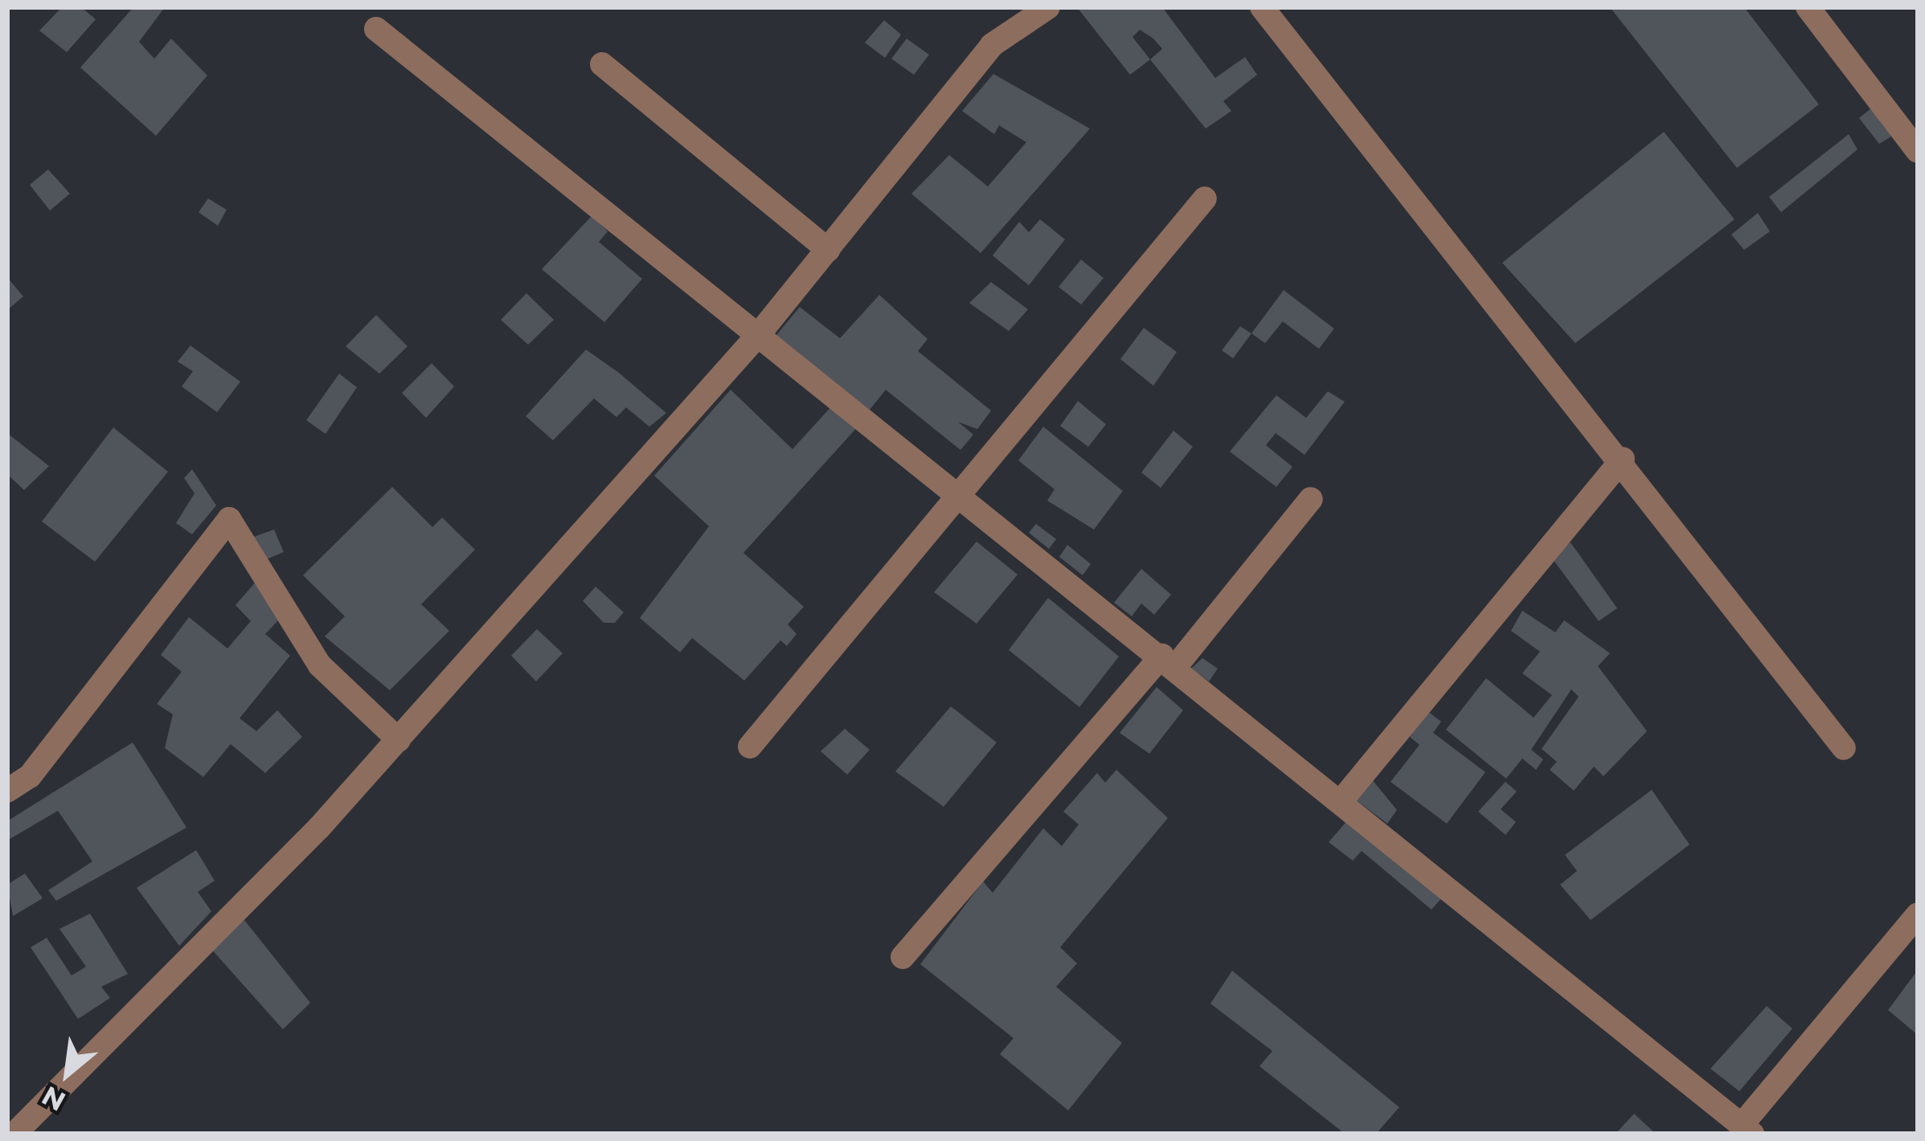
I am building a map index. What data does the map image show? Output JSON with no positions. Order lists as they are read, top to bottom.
{
  "north": "bottom left"
}
